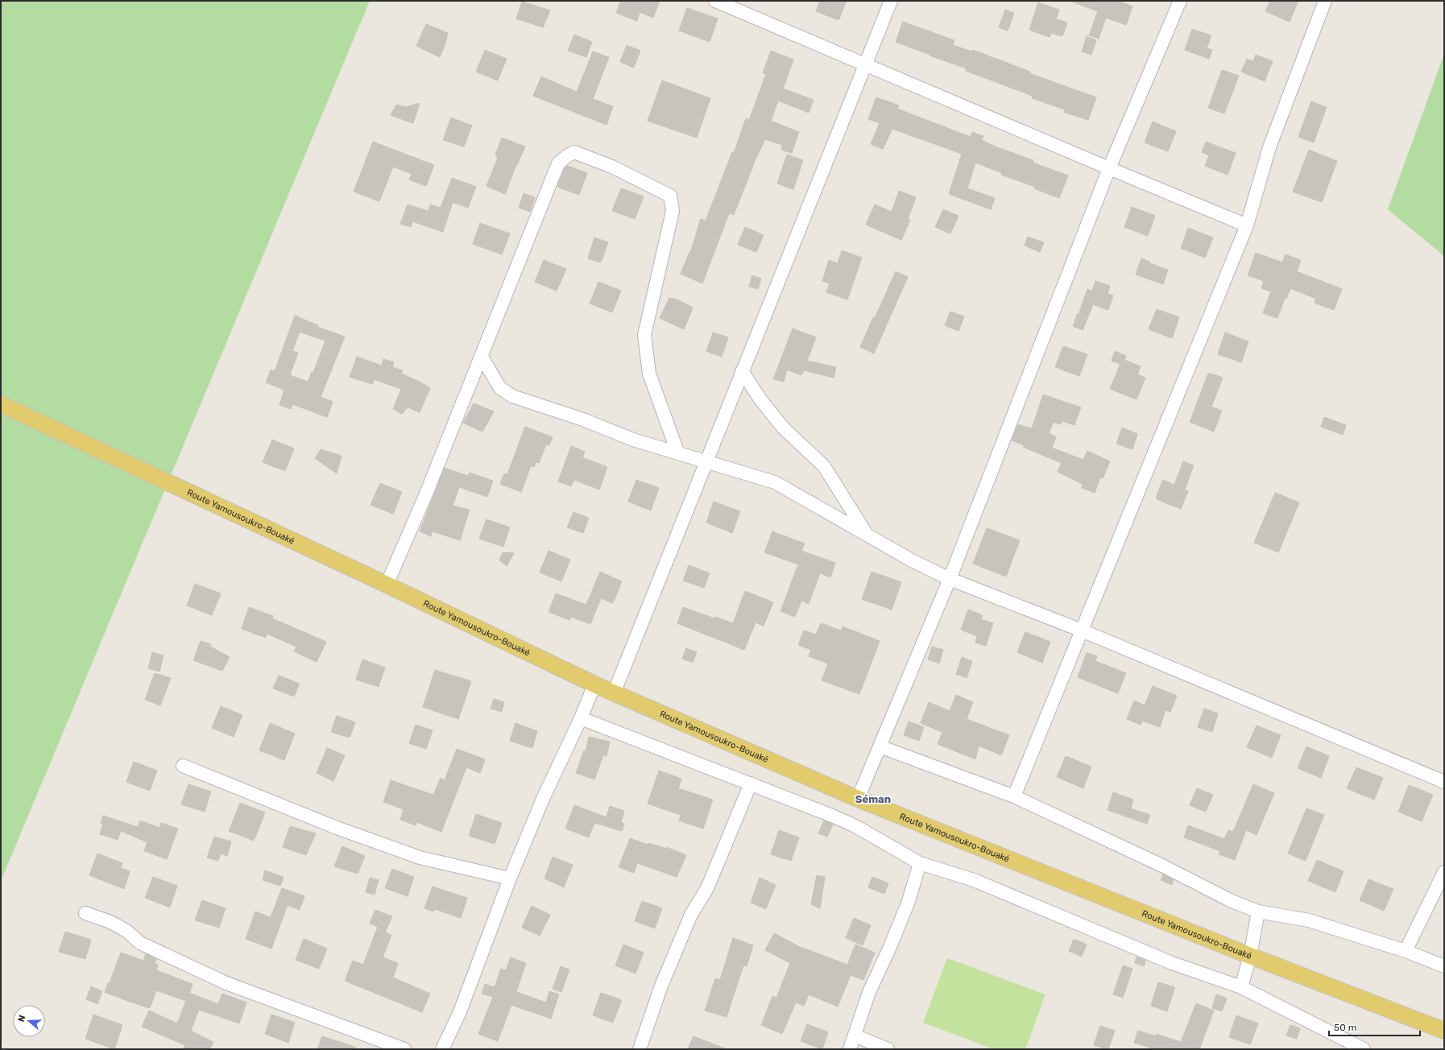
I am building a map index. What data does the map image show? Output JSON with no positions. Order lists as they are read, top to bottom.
{
  "streets": {
    "main road": ["Route Yamousoukro-Bouaké"]
  },
  "districts": ["Séman"],
  "scale_bar": "50 m",
  "north": "left"
}
